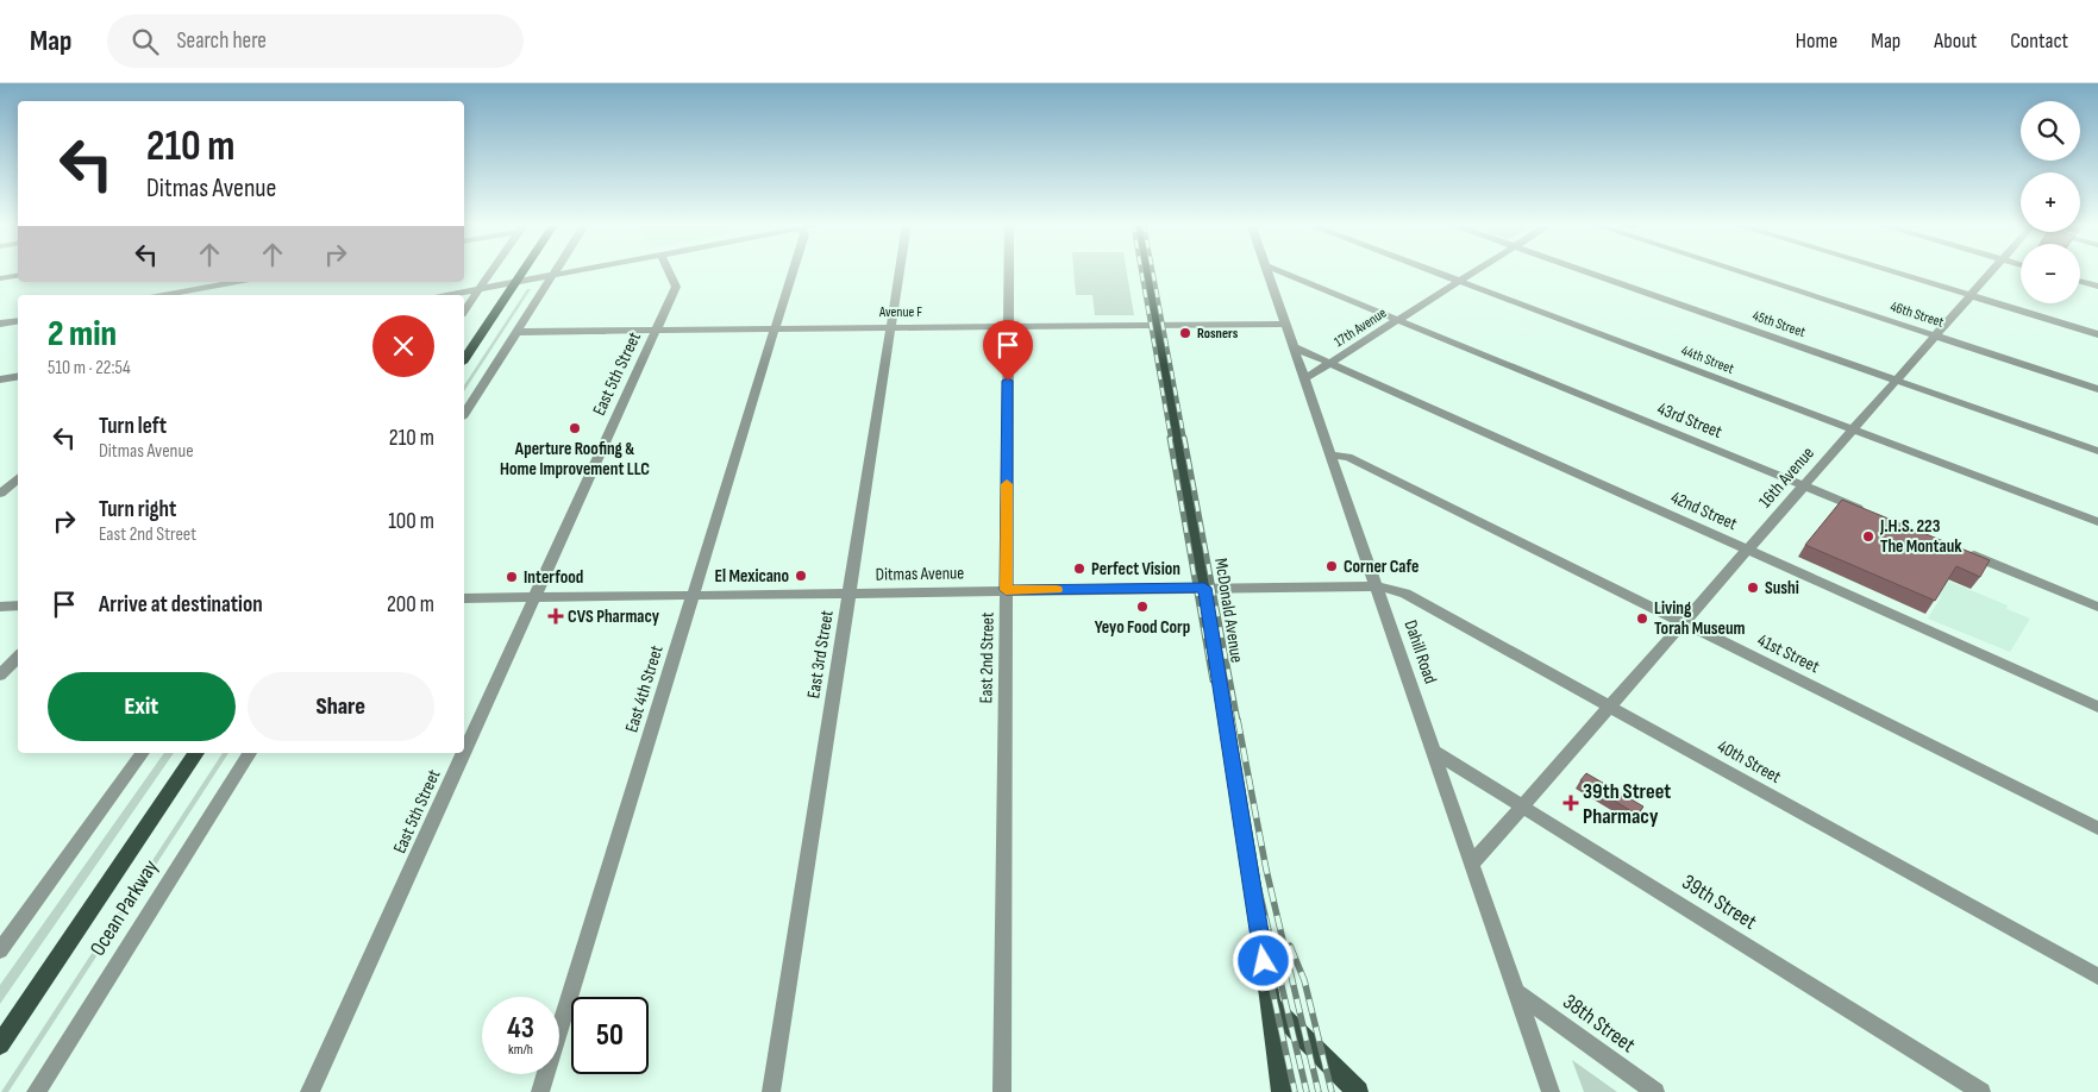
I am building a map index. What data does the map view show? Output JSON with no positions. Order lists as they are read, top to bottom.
{
  "streets": {
    "main road": ["McDonald Avenue", "Ocean Parkway"],
    "street": [
      "Avenue F",
      "46th Street",
      "45th Street",
      "17th Avenue",
      "44th Street",
      "East 5th Street",
      "43rd Street",
      "16th Avenue",
      "42nd Street",
      "Ditmas Avenue",
      "Dahill Road",
      "41st Street",
      "East 3rd Street",
      "East 2nd Street",
      "East 4th Street",
      "40th Street",
      "39th Street",
      "38th Street"
    ]
  },
  "crossings": [
    ["Avenue F", "East 5th Street"],
    ["Avenue F", "McDonald Avenue"],
    ["Avenue F", "Dahill Road"],
    ["Avenue F", "East 3rd Street"],
    ["Avenue F", "East 2nd Street"],
    ["Avenue F", "East 4th Street"],
    ["46th Street", "16th Avenue"],
    ["45th Street", "16th Avenue"],
    ["17th Avenue", "44th Street"],
    ["17th Avenue", "43rd Street"],
    ["17th Avenue", "42nd Street"],
    ["17th Avenue", "Dahill Road"],
    ["44th Street", "16th Avenue"],
    ["East 5th Street", "Ditmas Avenue"],
    ["43rd Street", "16th Avenue"],
    ["16th Avenue", "42nd Street"],
    ["16th Avenue", "Dahill Road"],
    ["16th Avenue", "41st Street"],
    ["16th Avenue", "40th Street"],
    ["16th Avenue", "39th Street"],
    ["42nd Street", "Dahill Road"],
    ["Ditmas Avenue", "McDonald Avenue"],
    ["Ditmas Avenue", "Dahill Road"],
    ["Ditmas Avenue", "East 3rd Street"],
    ["Ditmas Avenue", "East 2nd Street"],
    ["Ditmas Avenue", "East 4th Street"],
    ["Ditmas Avenue", "40th Street"],
    ["Dahill Road", "41st Street"],
    ["Dahill Road", "40th Street"],
    ["Dahill Road", "39th Street"],
    ["Dahill Road", "38th Street"]
  ],
  "places": {
    "other": [
      "Rosners",
      "Aperture Roofing & Home Improvement LLC",
      "J.H.S. 223 The Montauk",
      "Corner Cafe",
      "Perfect Vision",
      "El Mexicano",
      "Interfood",
      "Sushi",
      "Yeyo Food Corp",
      "Living Torah Museum"
    ],
    "health": ["CVS Pharmacy", "39th Street Pharmacy"]
  },
  "page": {
    "header": "Map",
    "search": "Search here",
    "nav": [
      "Home",
      "Map",
      "About",
      "Contact"
    ],
    "map_buttons": ["+", "−"],
    "turn": ["210 m", "Ditmas Avenue"],
    "heading": ["2 min", "510 m · 22:54"],
    "list": [
      {
        "name": "Turn left",
        "note": "Ditmas Avenue",
        "value": "210 m"
      },
      {
        "name": "Turn right",
        "note": "East 2nd Street",
        "value": "100 m"
      },
      {
        "name": "Arrive at destination",
        "value": "200 m"
      }
    ],
    "buttons": ["Exit", "Share"],
    "speed": "43 km/h",
    "limit": "50"
  }
}
